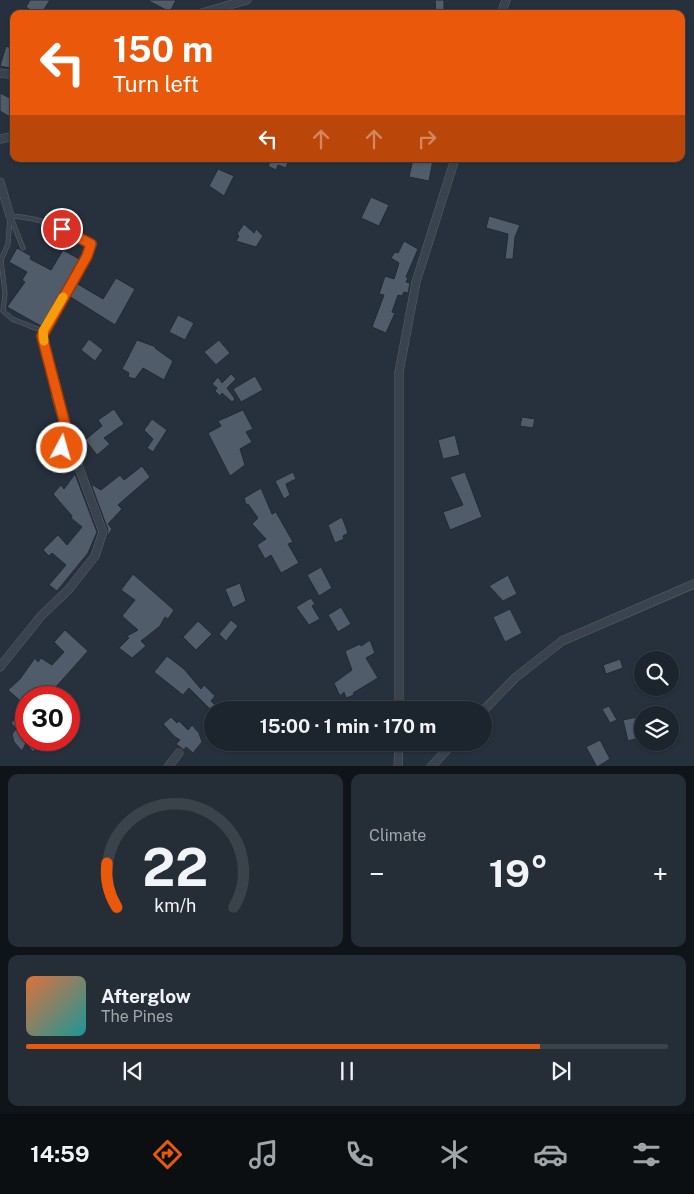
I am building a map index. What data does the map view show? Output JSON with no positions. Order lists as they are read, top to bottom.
{
  "page": {
    "turn": ["150 m", "Turn left"],
    "limit": "30",
    "trip": "15:00 · 1 min · 170 m",
    "tile": "Climate",
    "heat": ["−", "19°", "+"],
    "song": ["Afterglow", "The Pines"],
    "tabs": "14:59",
    "gauge": ["22", "km/h"]
  }
}
